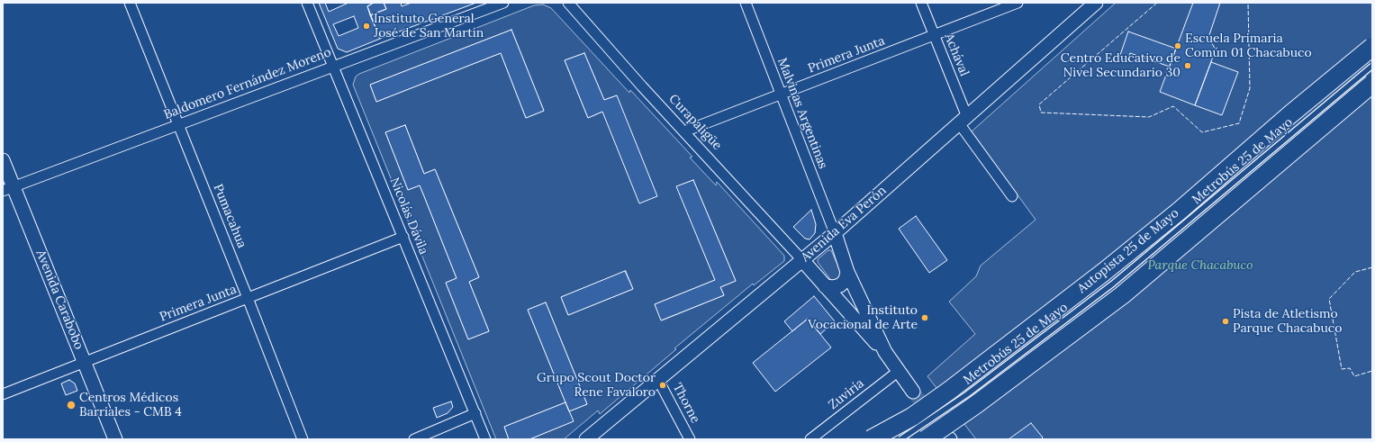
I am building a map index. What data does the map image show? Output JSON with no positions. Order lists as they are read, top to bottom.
{
  "streets": {
    "highway": ["Autopista 25 de Mayo"],
    "main road": ["Avenida Eva Perón", "Avenida Carabobo"],
    "street": [
      "Primera Junta",
      "Achával",
      "Baldomero Fernández Moreno",
      "Malvinas Argentinas",
      "Curapaligüe",
      "Pumacahua",
      "Nicolás Dávila",
      "Zuviría",
      "Thorne"
    ],
    "lane": ["Metrobús 25 de Mayo"]
  },
  "crossings": [
    ["Primera Junta", "Achával"],
    ["Primera Junta", "Malvinas Argentinas"],
    ["Primera Junta", "Curapaligüe"],
    ["Primera Junta", "Pumacahua"],
    ["Primera Junta", "Nicolás Dávila"],
    ["Primera Junta", "Avenida Carabobo"],
    ["Achával", "Avenida Eva Perón"],
    ["Baldomero Fernández Moreno", "Pumacahua"],
    ["Baldomero Fernández Moreno", "Nicolás Dávila"],
    ["Baldomero Fernández Moreno", "Avenida Carabobo"],
    ["Malvinas Argentinas", "Avenida Eva Perón"],
    ["Curapaligüe", "Avenida Eva Perón"],
    ["Avenida Eva Perón", "Thorne"]
  ],
  "parks": ["Parque Chacabuco"],
  "places": [
    "Instituto General José de San Martín",
    "Escuela Primaria Común 01 Chacabuco",
    "Centro Educativo de Nivel Secundario 30",
    "Instituto Vocacional de Arte",
    "Pista de Atletismo Parque Chacabuco",
    "Grupo Scout Doctor Rene Favaloro",
    "Centros Médicos Barriales - CMB 4"
  ]
}
